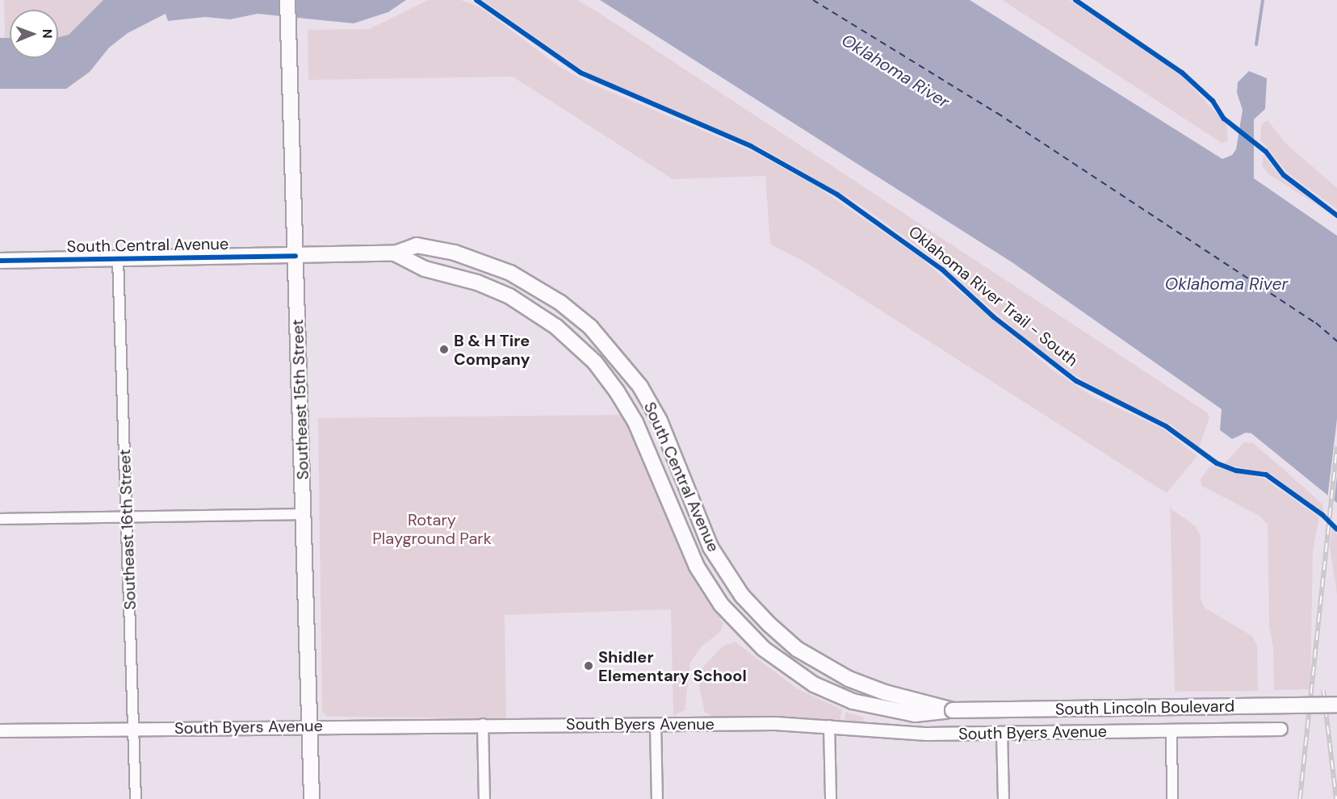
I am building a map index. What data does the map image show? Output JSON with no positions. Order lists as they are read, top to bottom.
{
  "streets": {
    "main road": ["South Central Avenue", "Southeast 15th Street", "South Lincoln Boulevard"],
    "street": ["Southeast 16th Street", "South Byers Avenue"],
    "cycle path": ["Oklahoma River Trail - South"]
  },
  "crossings": [
    ["South Central Avenue", "Southeast 15th Street"],
    ["South Central Avenue", "Southeast 16th Street"],
    ["South Central Avenue", "South Lincoln Boulevard"],
    ["Southeast 15th Street", "South Byers Avenue"],
    ["Southeast 16th Street", "South Byers Avenue"]
  ],
  "water": ["Oklahoma River"],
  "parks": ["Rotary Playground Park"],
  "places": ["B & H Tire Company", "Shidler Elementary School"],
  "north": "right"
}
